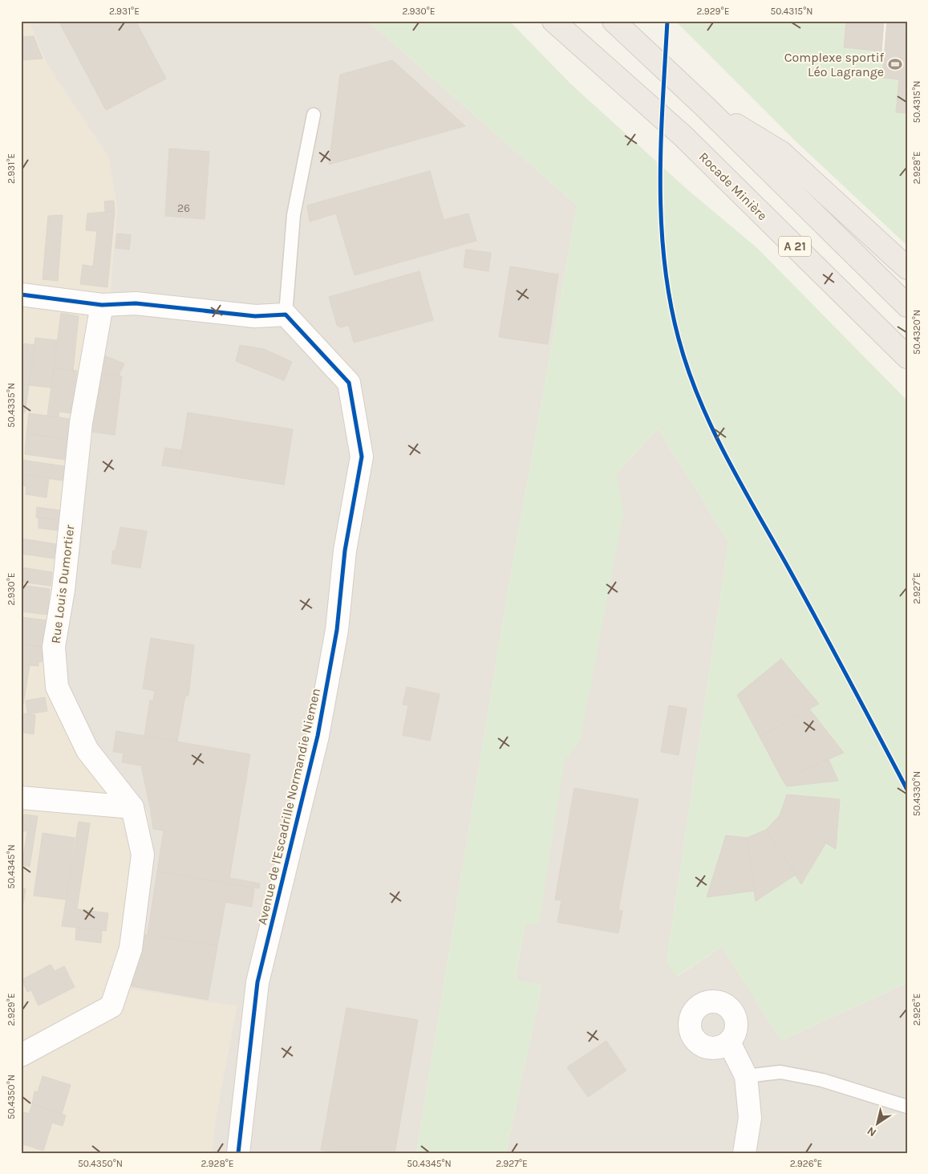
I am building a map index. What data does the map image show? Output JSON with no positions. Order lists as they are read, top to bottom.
{
  "streets": {
    "highway": ["Rocade Minière", "A 21"],
    "street": ["Rue Louis Dumortier", "Avenue de l'Escadrille Normandie Niemen"]
  },
  "places": {
    "sports": ["Complexe sportif Léo Lagrange"]
  },
  "house_numbers": ["26"],
  "north": "bottom left",
  "coordinates": [
    "2.931°E",
    "2.930°E",
    "2.929°E",
    "50.4315°N",
    "2.928°E",
    "50.4320°N",
    "50.4335°N",
    "2.927°E",
    "50.4330°N",
    "50.4345°N",
    "2.926°E",
    "50.4350°N"
  ]
}
